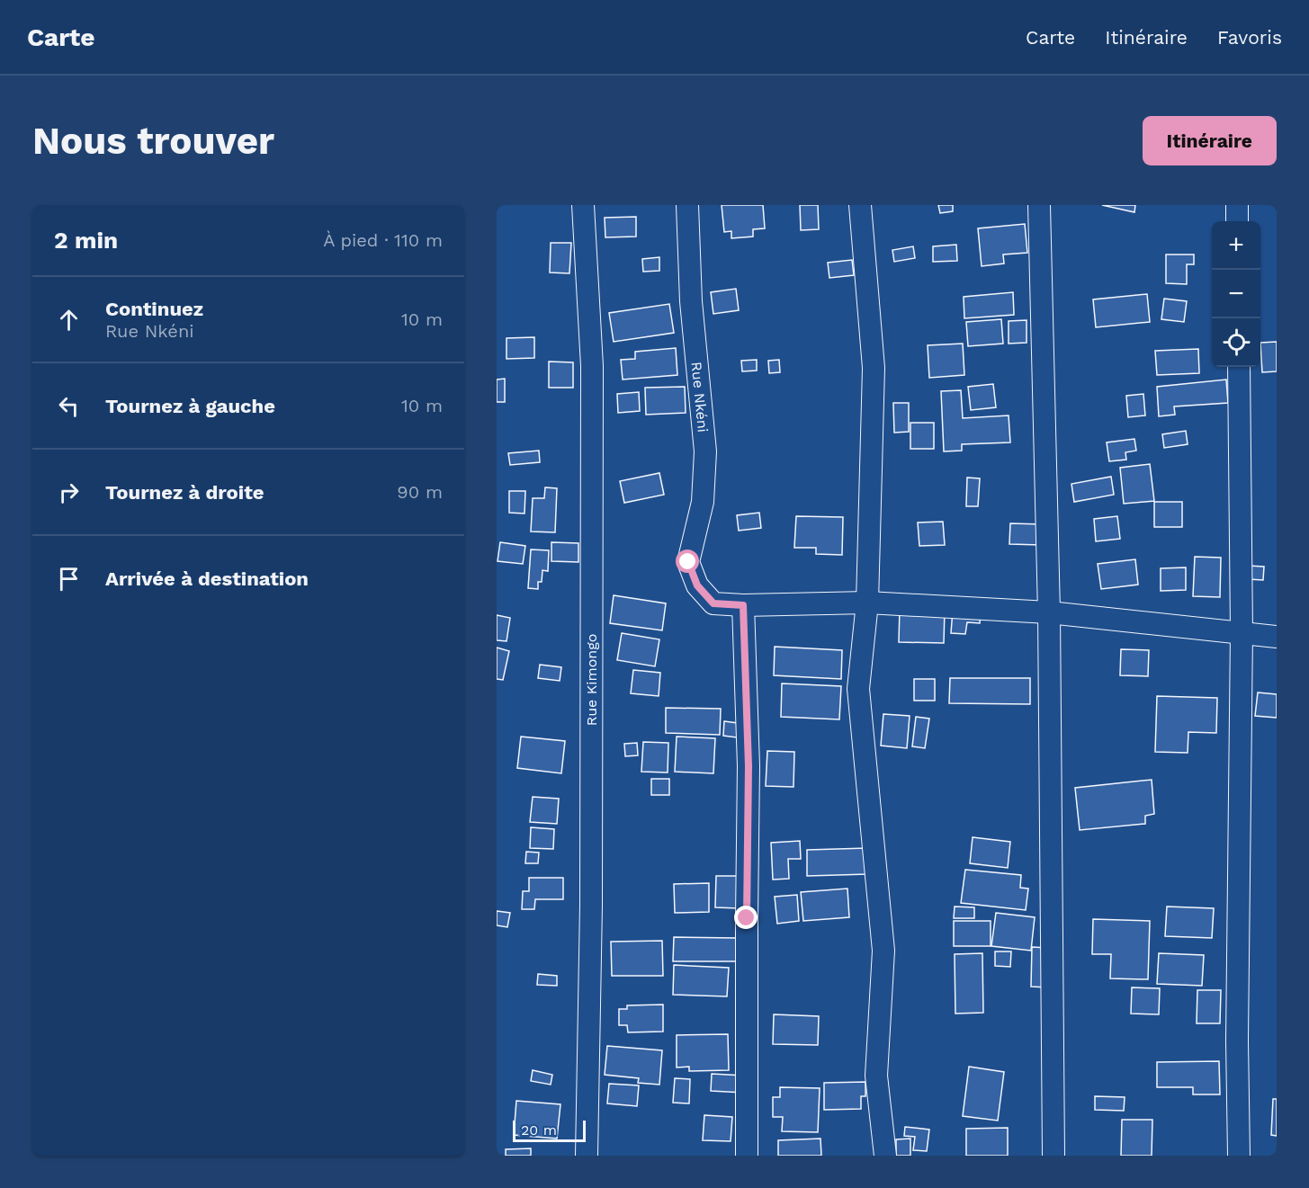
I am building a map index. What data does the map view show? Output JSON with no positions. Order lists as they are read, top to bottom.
{
  "streets": {
    "street": ["Rue Nkéni", "Rue Kimongo"]
  },
  "scale_bar": "20 m",
  "page": {
    "header": "Carte",
    "nav": ["Carte", "Itinéraire", "Favoris"],
    "buttons": "Itinéraire",
    "title": "Nous trouver",
    "heading": ["2 min", "À pied · 110 m"],
    "map_buttons": ["+", "−"],
    "list": [
      ["Continuez", "Rue Nkéni", "10 m"],
      ["Tournez à gauche", "10 m"],
      ["Tournez à droite", "90 m"],
      "Arrivée à destination"
    ],
    "scale": "20 m"
  }
}
